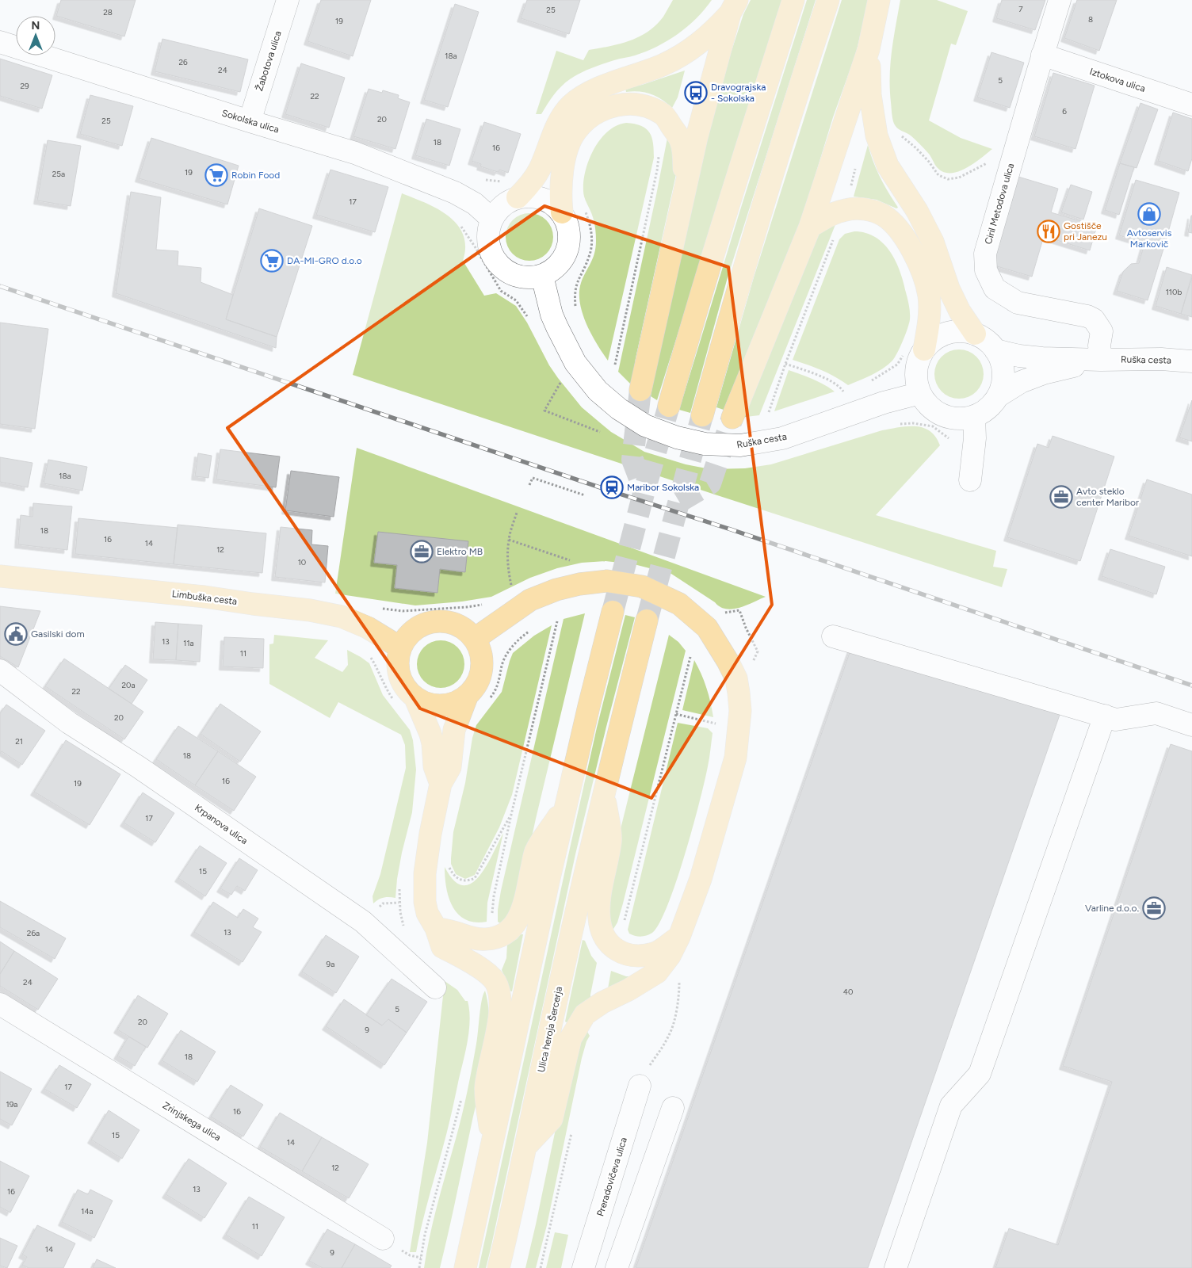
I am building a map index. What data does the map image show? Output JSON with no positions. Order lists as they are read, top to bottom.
{
  "streets": {
    "main road": ["Limbuška cesta", "Ulica heroja Šercerja"],
    "street": [
      "Žabotova ulica",
      "Iztokova ulica",
      "Sokolska ulica",
      "Ciril Metodova ulica",
      "Ruška cesta",
      "Krpanova ulica",
      "Zrinjskega ulica",
      "Preradovičeva ulica"
    ]
  },
  "crossings": [
    ["Žabotova ulica", "Sokolska ulica"],
    ["Iztokova ulica", "Ciril Metodova ulica"],
    ["Sokolska ulica", "Ruška cesta"],
    ["Ciril Metodova ulica", "Ruška cesta"]
  ],
  "places": {
    "bus stop": ["Dravograjska - Sokolska"],
    "supermarket": ["Robin Food", "DA-MI-GRO d.o.o"],
    "shop": ["Avtoservis Markovič"],
    "restaurant": ["Gostišče pri Janezu"],
    "station": ["Maribor Sokolska"],
    "office": ["Avto steklo center Maribor", "Elektro MB", "Varline d.o.o."],
    "public building": ["Gasilski dom"]
  },
  "house_numbers": [
    "7",
    "25",
    "28",
    "8",
    "19",
    "18a",
    "26",
    "24",
    "5",
    "29",
    "22",
    "6",
    "20",
    "25",
    "18",
    "16",
    "19",
    "25a",
    "17",
    "110b",
    "18a",
    "18",
    "16",
    "14",
    "12",
    "10",
    "13",
    "11a",
    "11",
    "20a",
    "22",
    "20",
    "21",
    "18",
    "16",
    "19",
    "17",
    "15",
    "13",
    "26a",
    "9a",
    "24",
    "40",
    "5",
    "20",
    "9",
    "18",
    "17",
    "19a",
    "16",
    "15",
    "14",
    "12",
    "13",
    "16",
    "14a",
    "11",
    "14",
    "9"
  ],
  "north": "top"
}
